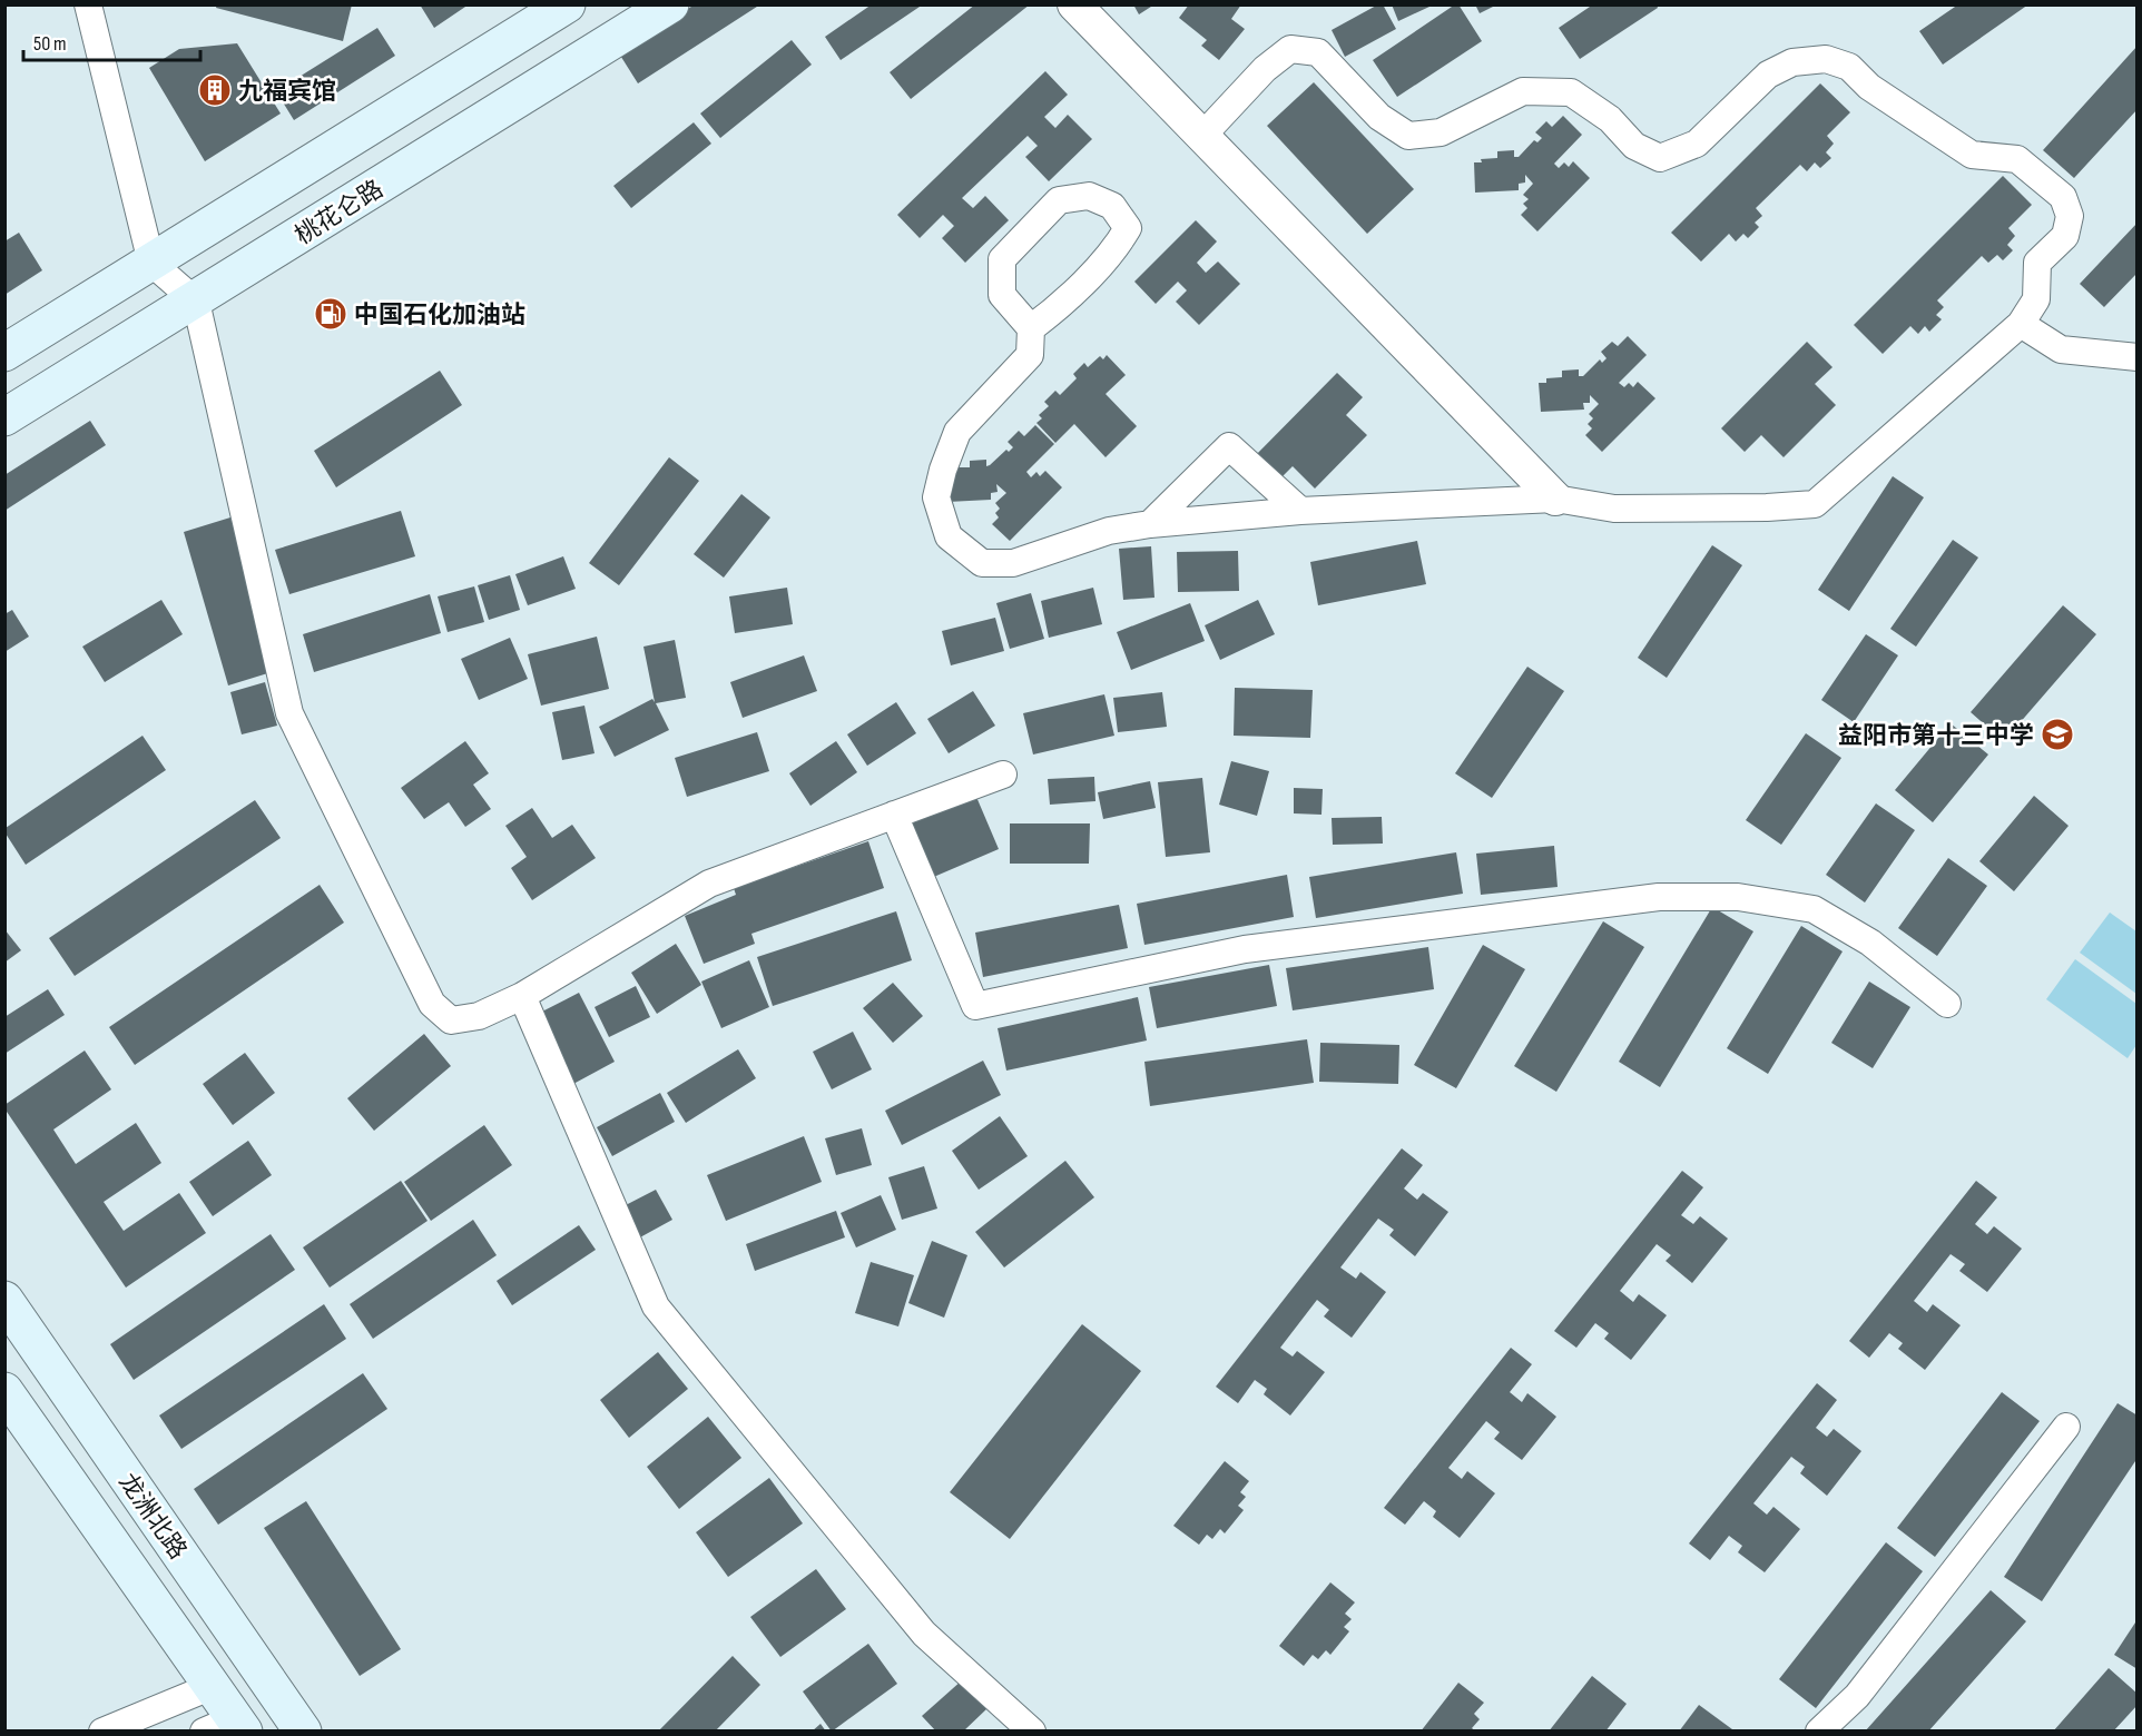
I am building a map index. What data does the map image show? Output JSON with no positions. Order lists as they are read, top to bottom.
{
  "streets": {
    "main road": ["桃花仑路", "龙洲北路"]
  },
  "places": {
    "building": ["九福宾馆"],
    "fuel station": ["中国石化加油站"],
    "school or university": ["益阳市第十三中学"]
  },
  "scale_bar": "50 m"
}
